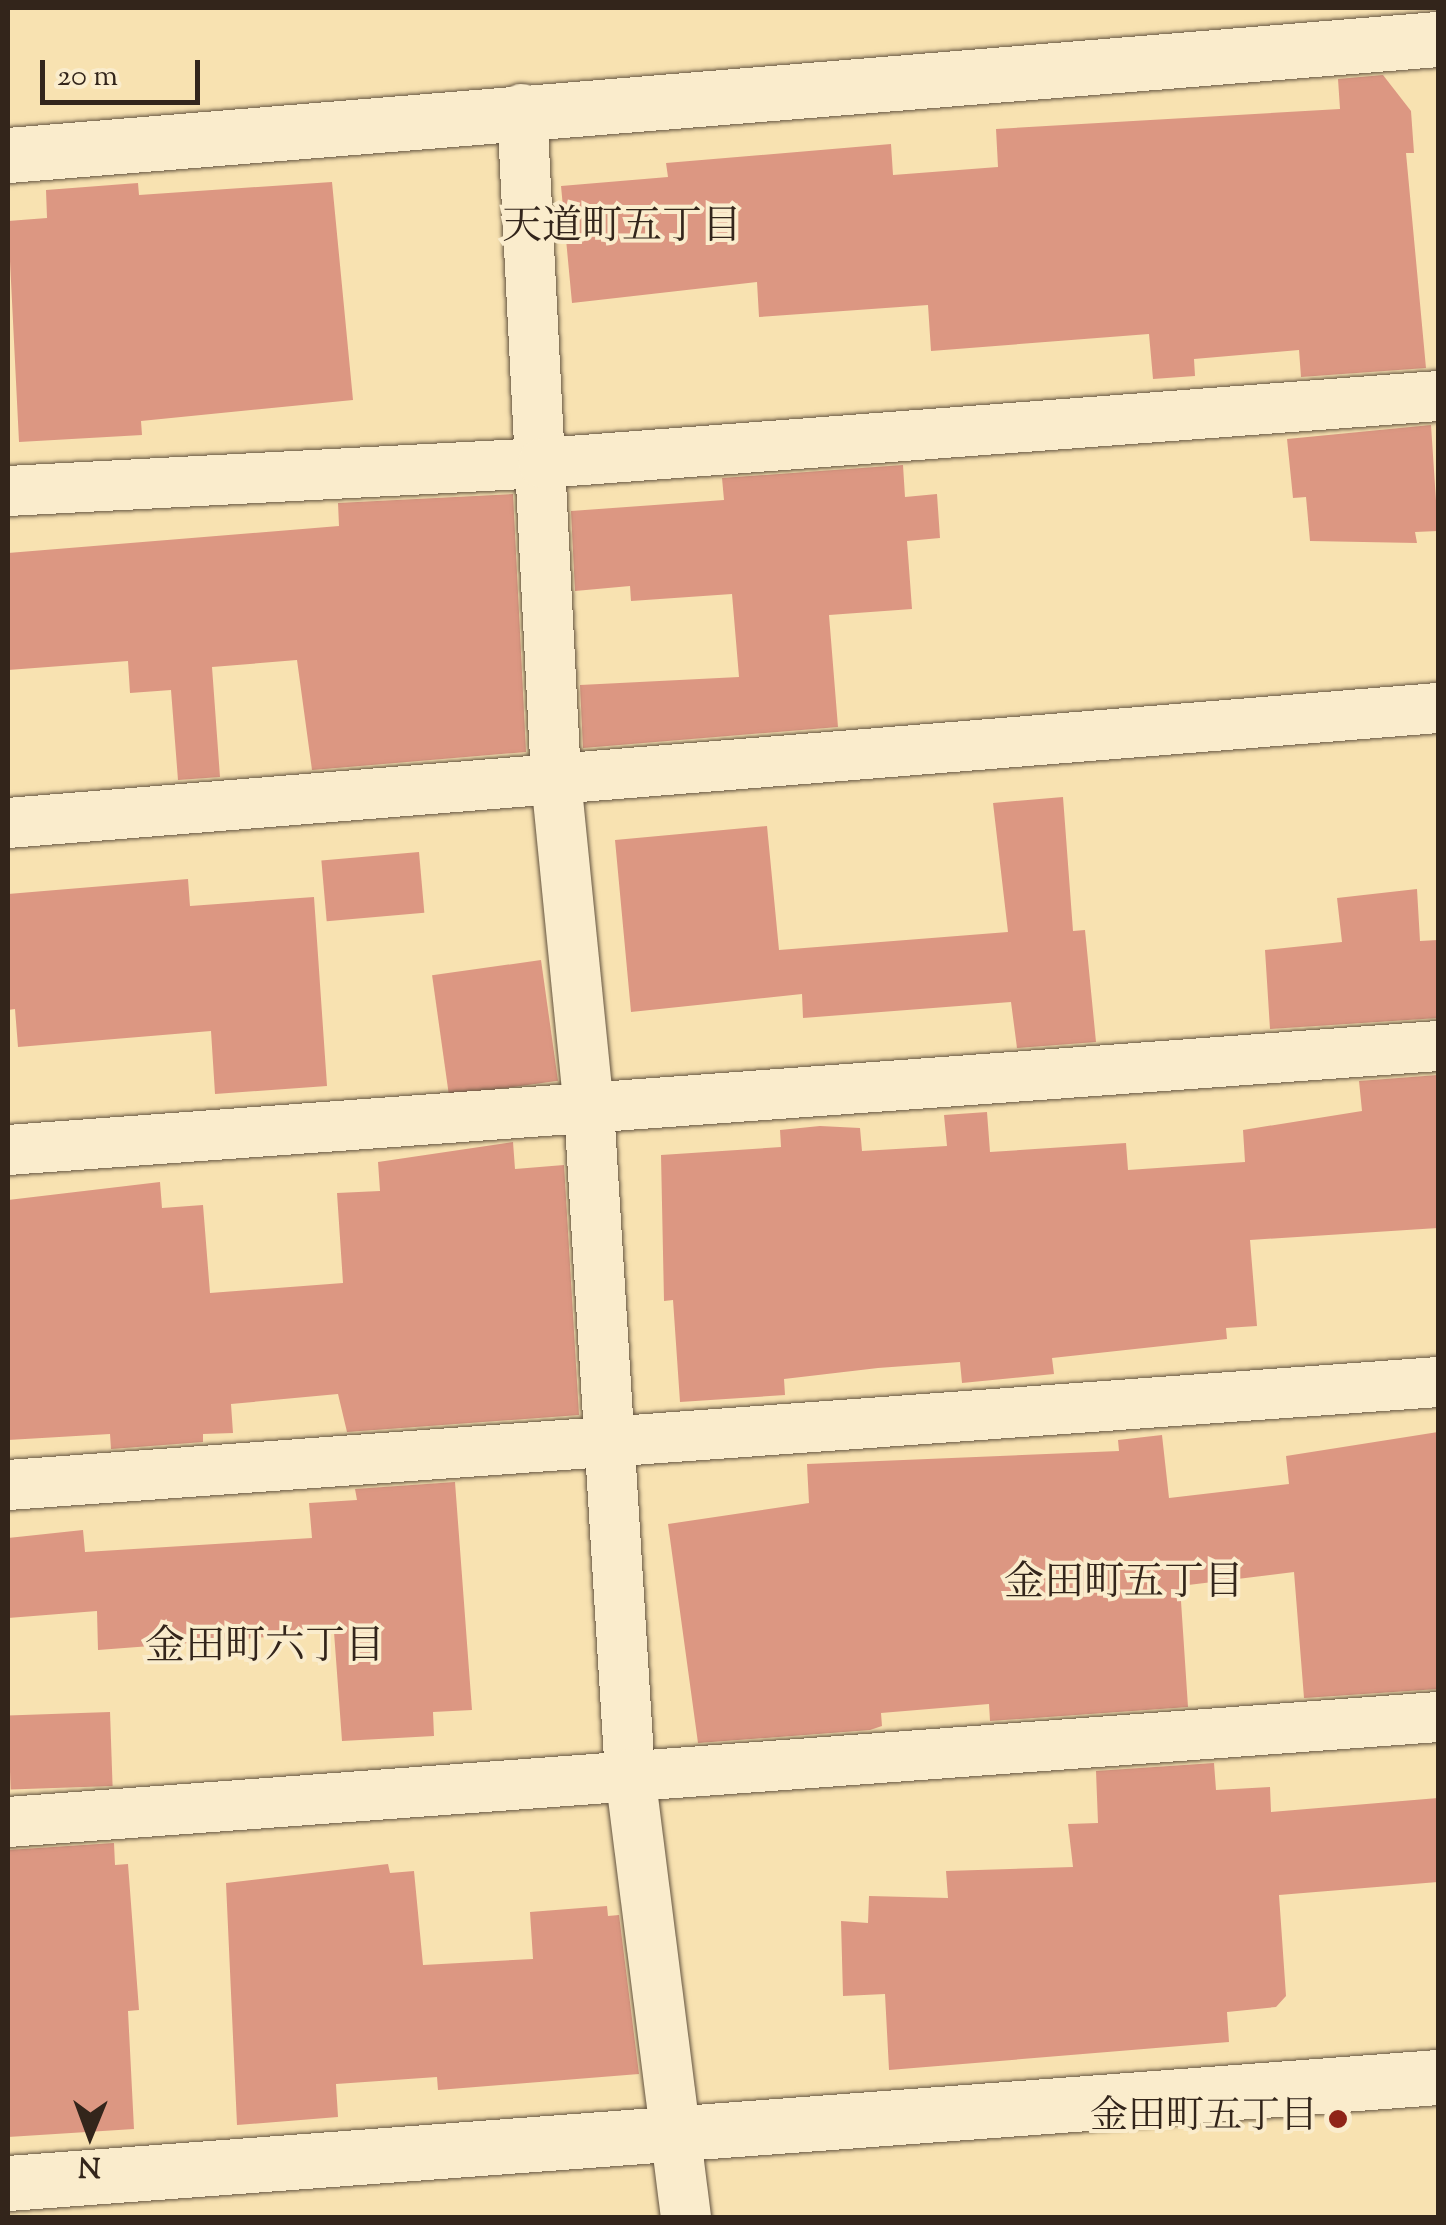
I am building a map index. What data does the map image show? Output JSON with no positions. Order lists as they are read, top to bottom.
{
  "districts": ["天道町五丁目", "金田町五丁目", "金田町六丁目"],
  "places": ["金田町五丁目"],
  "scale_bar": "20 m",
  "north": "bottom"
}
